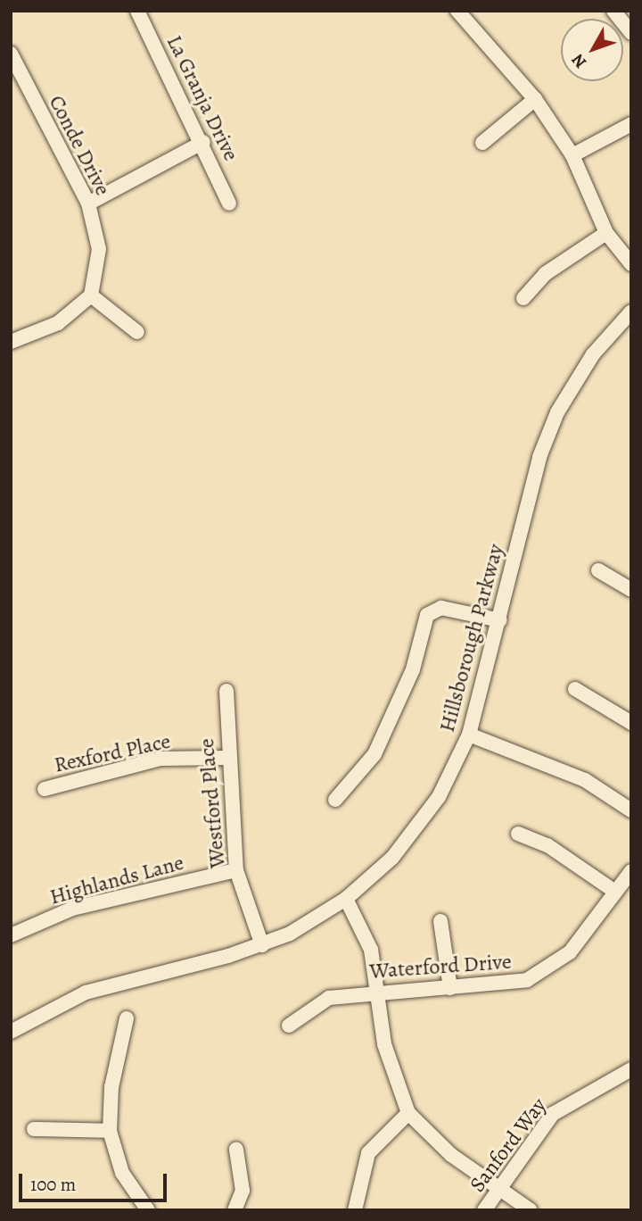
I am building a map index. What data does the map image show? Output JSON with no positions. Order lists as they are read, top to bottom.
{
  "streets": {
    "street": [
      "La Granja Drive",
      "Conde Drive",
      "Hillsborough Parkway",
      "Rexford Place",
      "Westford Place",
      "Highlands Lane",
      "Waterford Drive",
      "Sanford Way"
    ]
  },
  "crossings": [
    ["Hillsborough Parkway", "Westford Place"],
    ["Rexford Place", "Westford Place"],
    ["Westford Place", "Highlands Lane"]
  ],
  "scale_bar": "100 m",
  "north": "bottom left"
}
